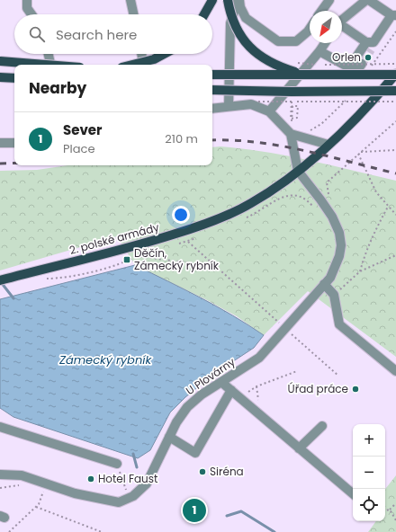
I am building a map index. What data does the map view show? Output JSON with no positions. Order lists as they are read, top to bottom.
{
  "streets": {
    "main road": ["2. polské armády"],
    "street": ["U Plovárny"]
  },
  "crossings": [
    ["2. polské armády", "U Plovárny"]
  ],
  "water": ["Zámecký rybník"],
  "places": {
    "other": [
      "Orlen",
      "Úřad práce",
      "Siréna",
      "Hotel Faust"
    ],
    "transit": ["Děčín, Zámecký rybník"]
  },
  "north": "bottom left",
  "page": {
    "search": "Search here",
    "heading": "Nearby",
    "list": [
      {
        "mark": "1",
        "name": "Sever",
        "note": "Place",
        "value": "210 m"
      }
    ],
    "map_buttons": ["+", "−"],
    "pins": "1"
  }
}
